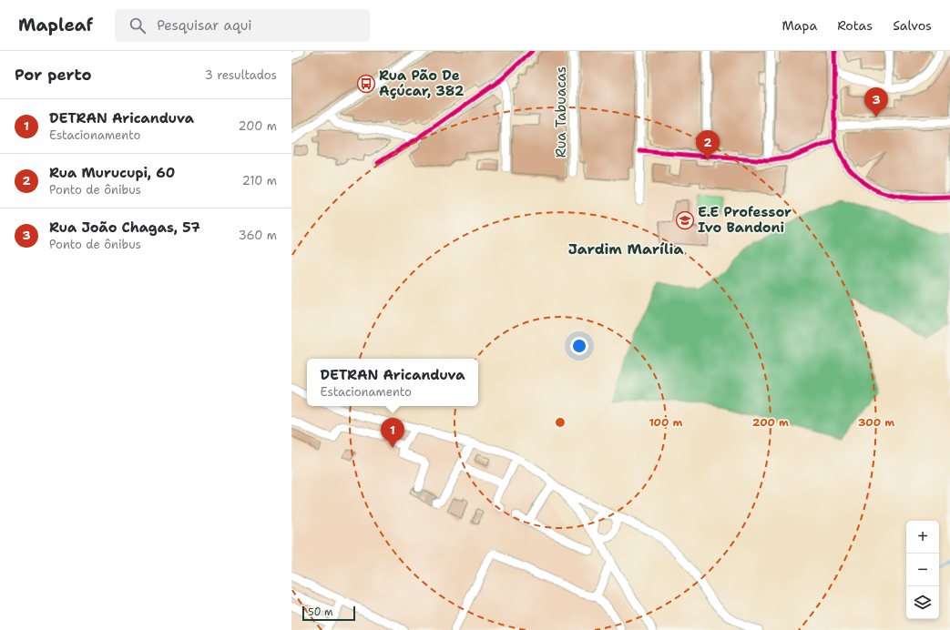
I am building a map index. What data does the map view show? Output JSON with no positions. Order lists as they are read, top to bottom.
{
  "streets": {
    "street": ["Rua Tabuacas"]
  },
  "districts": ["Jardim Marília"],
  "places": {
    "bus stop": ["Rua Pão De Açúcar, 382"],
    "school or university": ["E.E Professor Ivo Bandoni"]
  },
  "scale_bar": "50 m",
  "page": {
    "header": "Mapleaf",
    "search": "Pesquisar aqui",
    "nav": ["Mapa", "Rotas", "Salvos"],
    "heading": ["Por perto", "3 resultados"],
    "pins": ["3", "2", "1"],
    "list": [
      {
        "mark": "1",
        "name": "DETRAN Aricanduva",
        "note": "Estacionamento",
        "value": "200 m"
      },
      {
        "mark": "2",
        "name": "Rua Murucupi, 60",
        "note": "Ponto de ônibus",
        "value": "210 m"
      },
      {
        "mark": "3",
        "name": "Rua João Chagas, 57",
        "note": "Ponto de ônibus",
        "value": "360 m"
      }
    ],
    "popup": ["DETRAN Aricanduva", "Estacionamento"],
    "map_buttons": ["+", "−"],
    "scale": "50 m"
  },
  "rings": ["100 m", "200 m", "300 m"]
}
